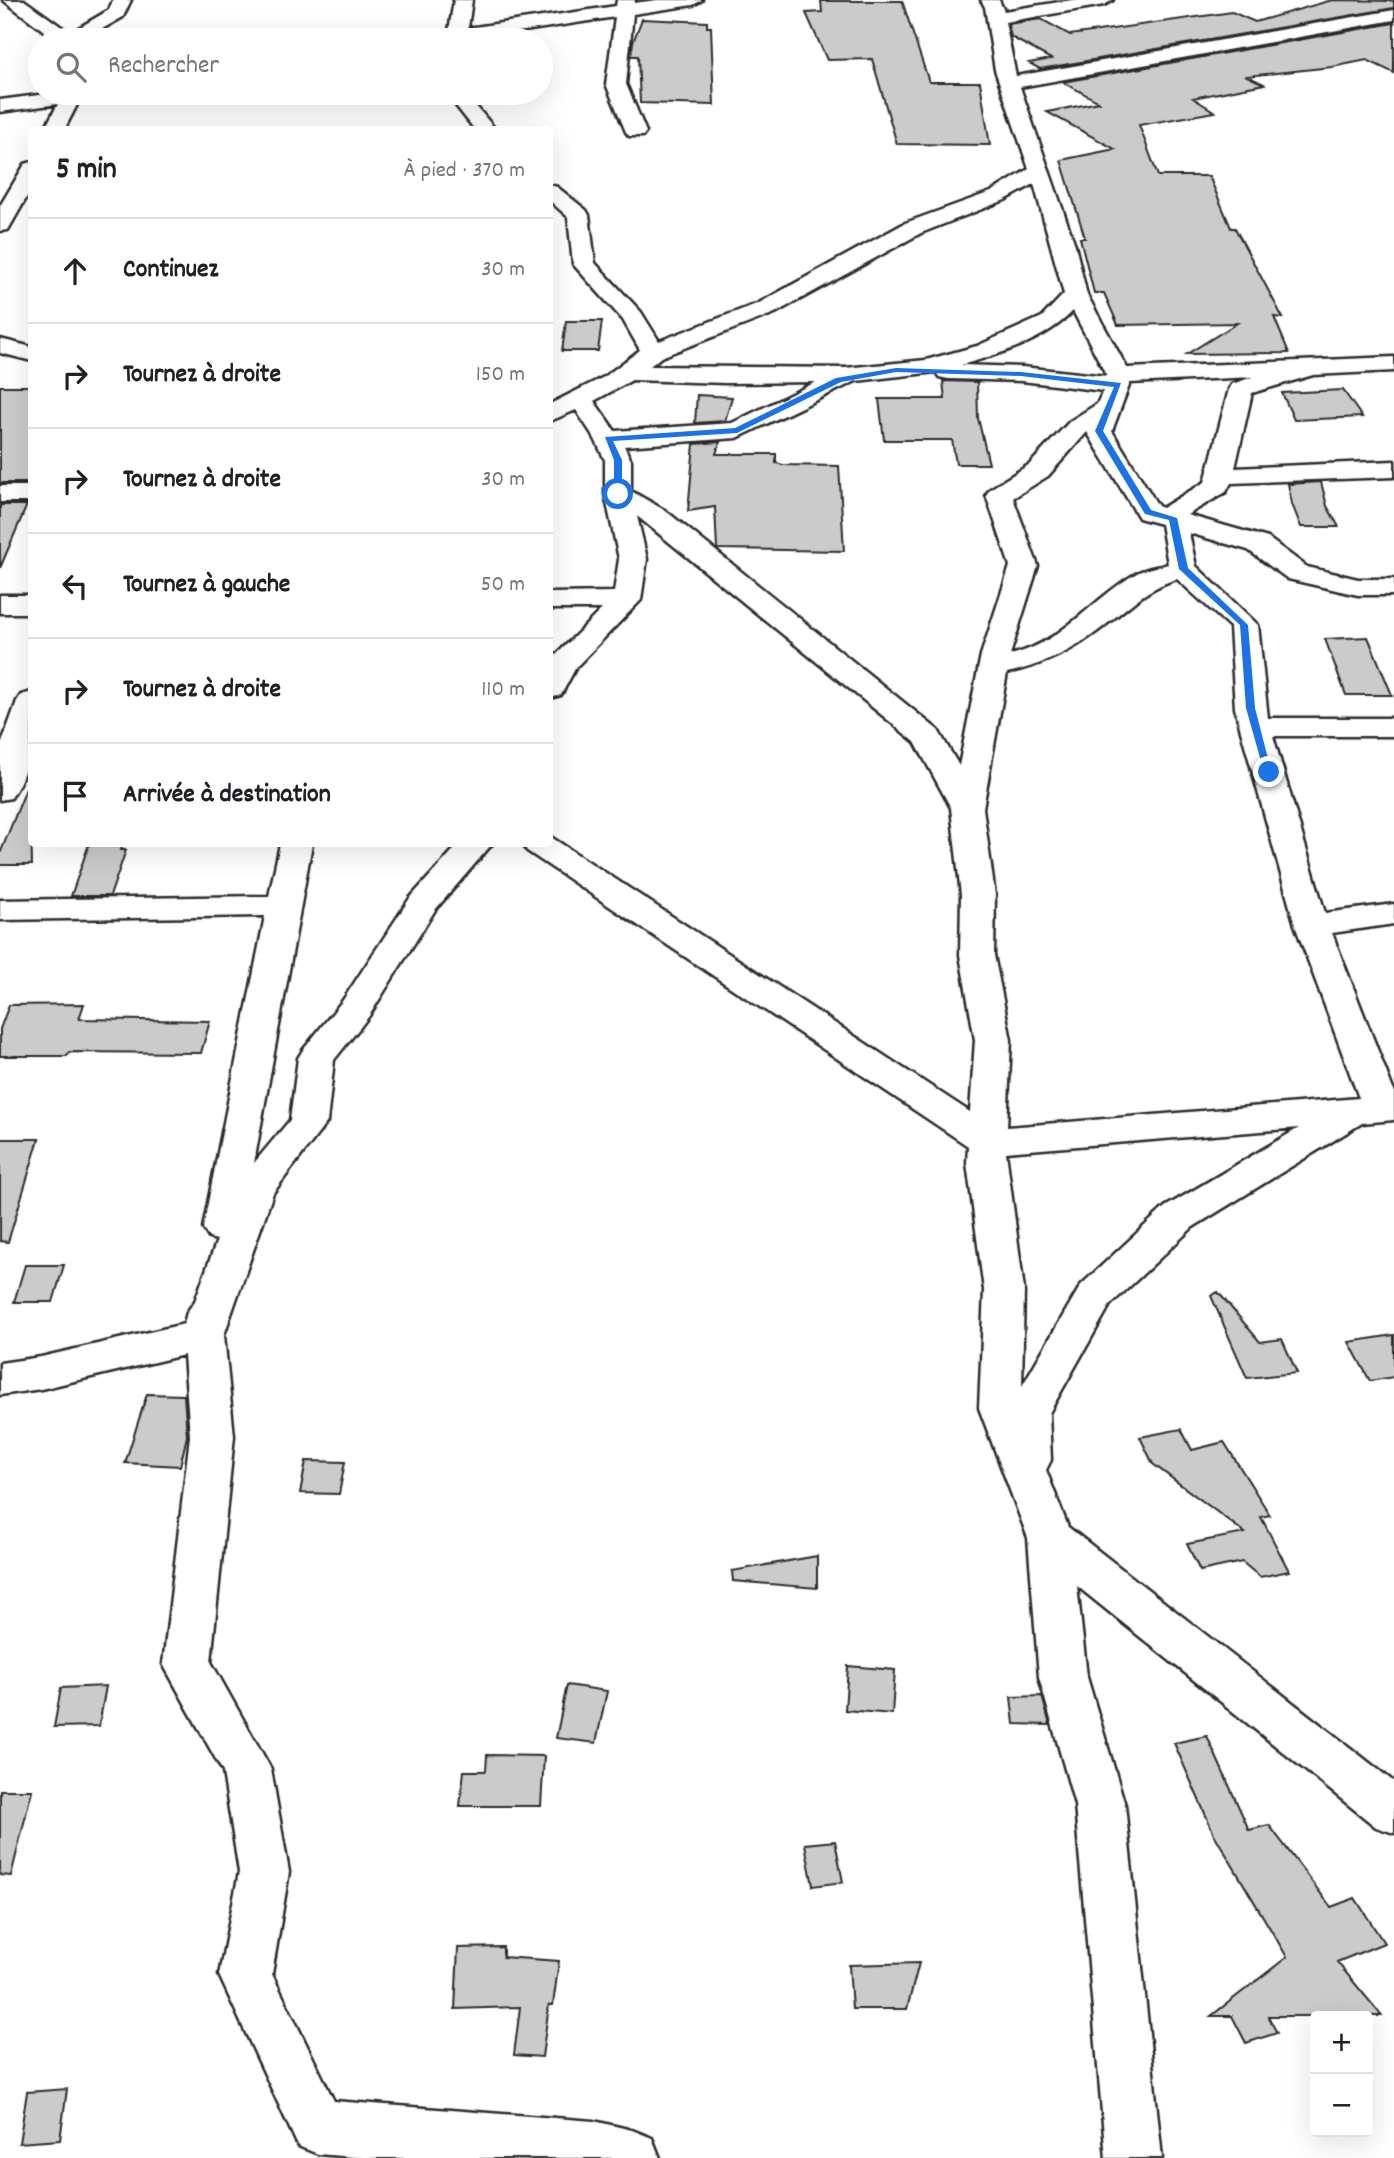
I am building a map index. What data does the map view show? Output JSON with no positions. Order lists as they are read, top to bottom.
{
  "page": {
    "search": "Rechercher",
    "heading": ["5 min", "À pied · 370 m"],
    "list": [
      ["Continuez", "30 m"],
      ["Tournez à droite", "150 m"],
      ["Tournez à droite", "30 m"],
      ["Tournez à gauche", "50 m"],
      ["Tournez à droite", "110 m"],
      "Arrivée à destination"
    ],
    "map_buttons": ["+", "−"]
  }
}
